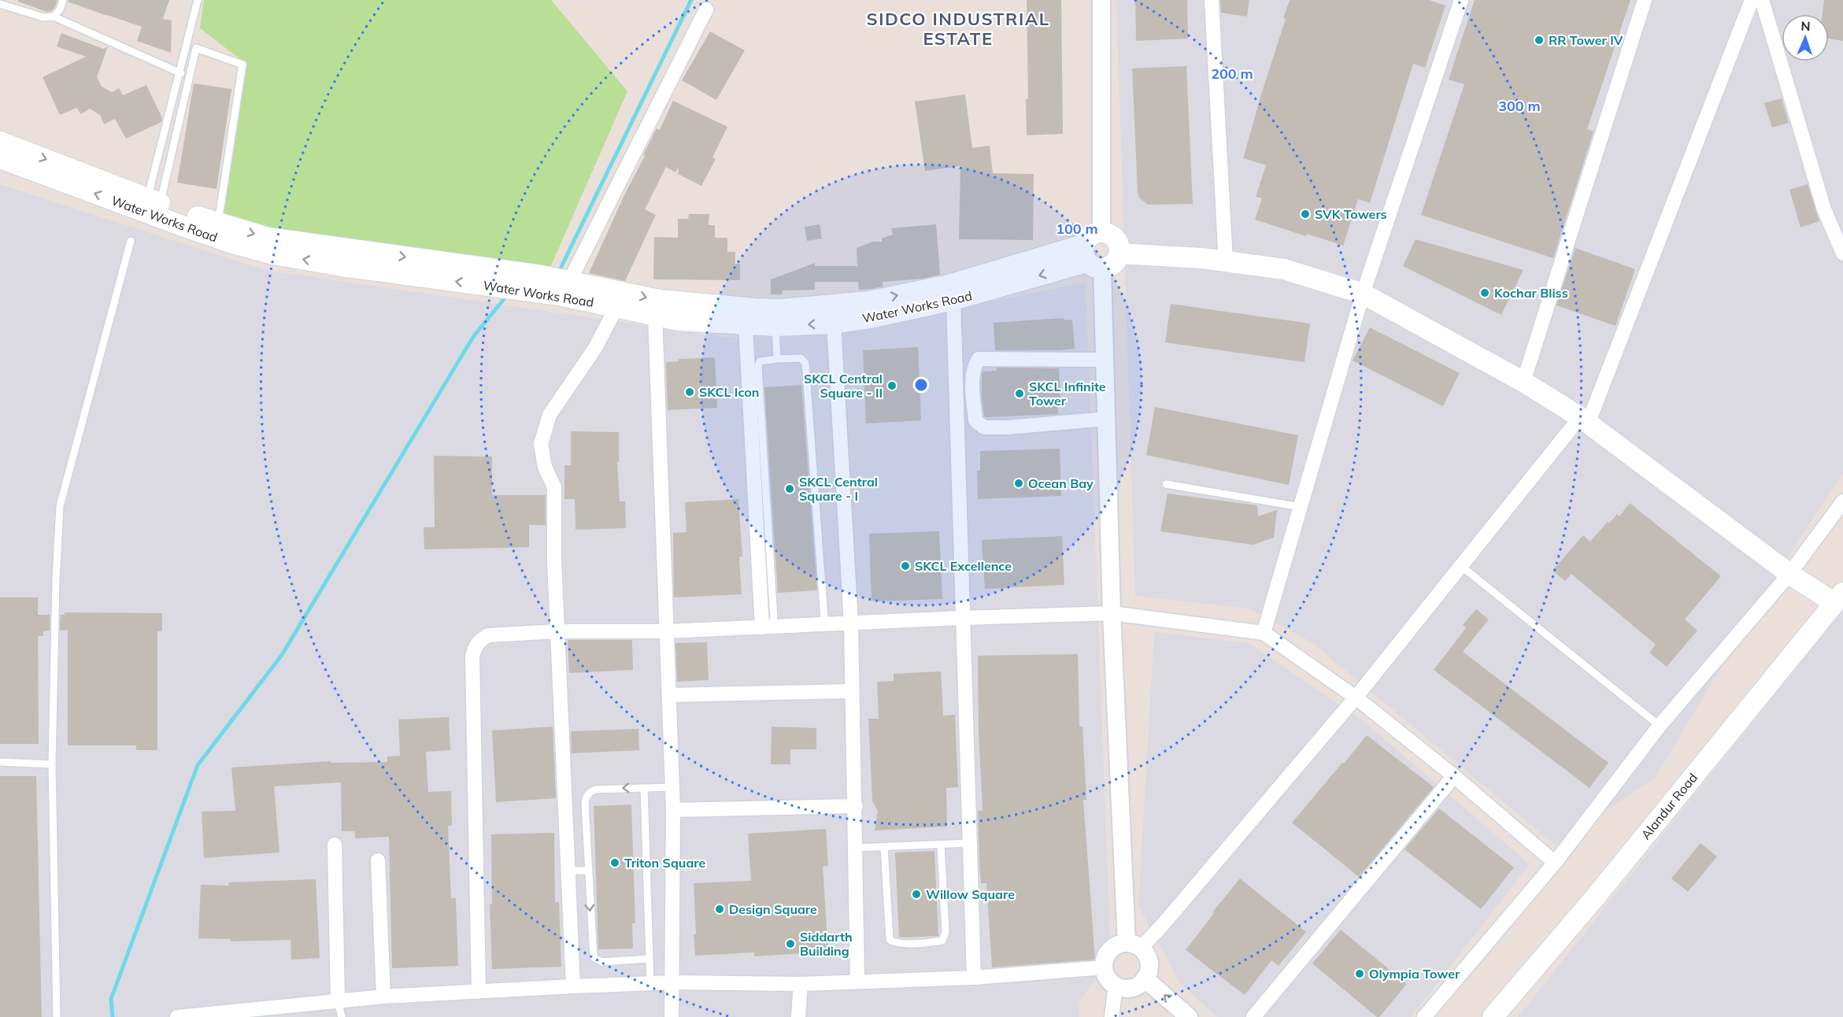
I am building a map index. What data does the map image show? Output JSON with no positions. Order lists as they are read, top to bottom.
{
  "streets": {
    "main road": ["Water Works Road", "Alandur Road"]
  },
  "districts": ["SIDCO INDUSTRIAL ESTATE"],
  "places": [
    "RR Tower IV",
    "SVK Towers",
    "Kochar Bliss",
    "SKCL Central Square - II",
    "SKCL Icon",
    "SKCL Infinite Tower",
    "Ocean Bay",
    "SKCL Central Square - I",
    "SKCL Excellence",
    "Triton Square",
    "Willow Square",
    "Design Square",
    "Siddarth Building",
    "Olympia Tower"
  ],
  "north": "top",
  "rings": ["200 m", "300 m", "100 m"]
}
